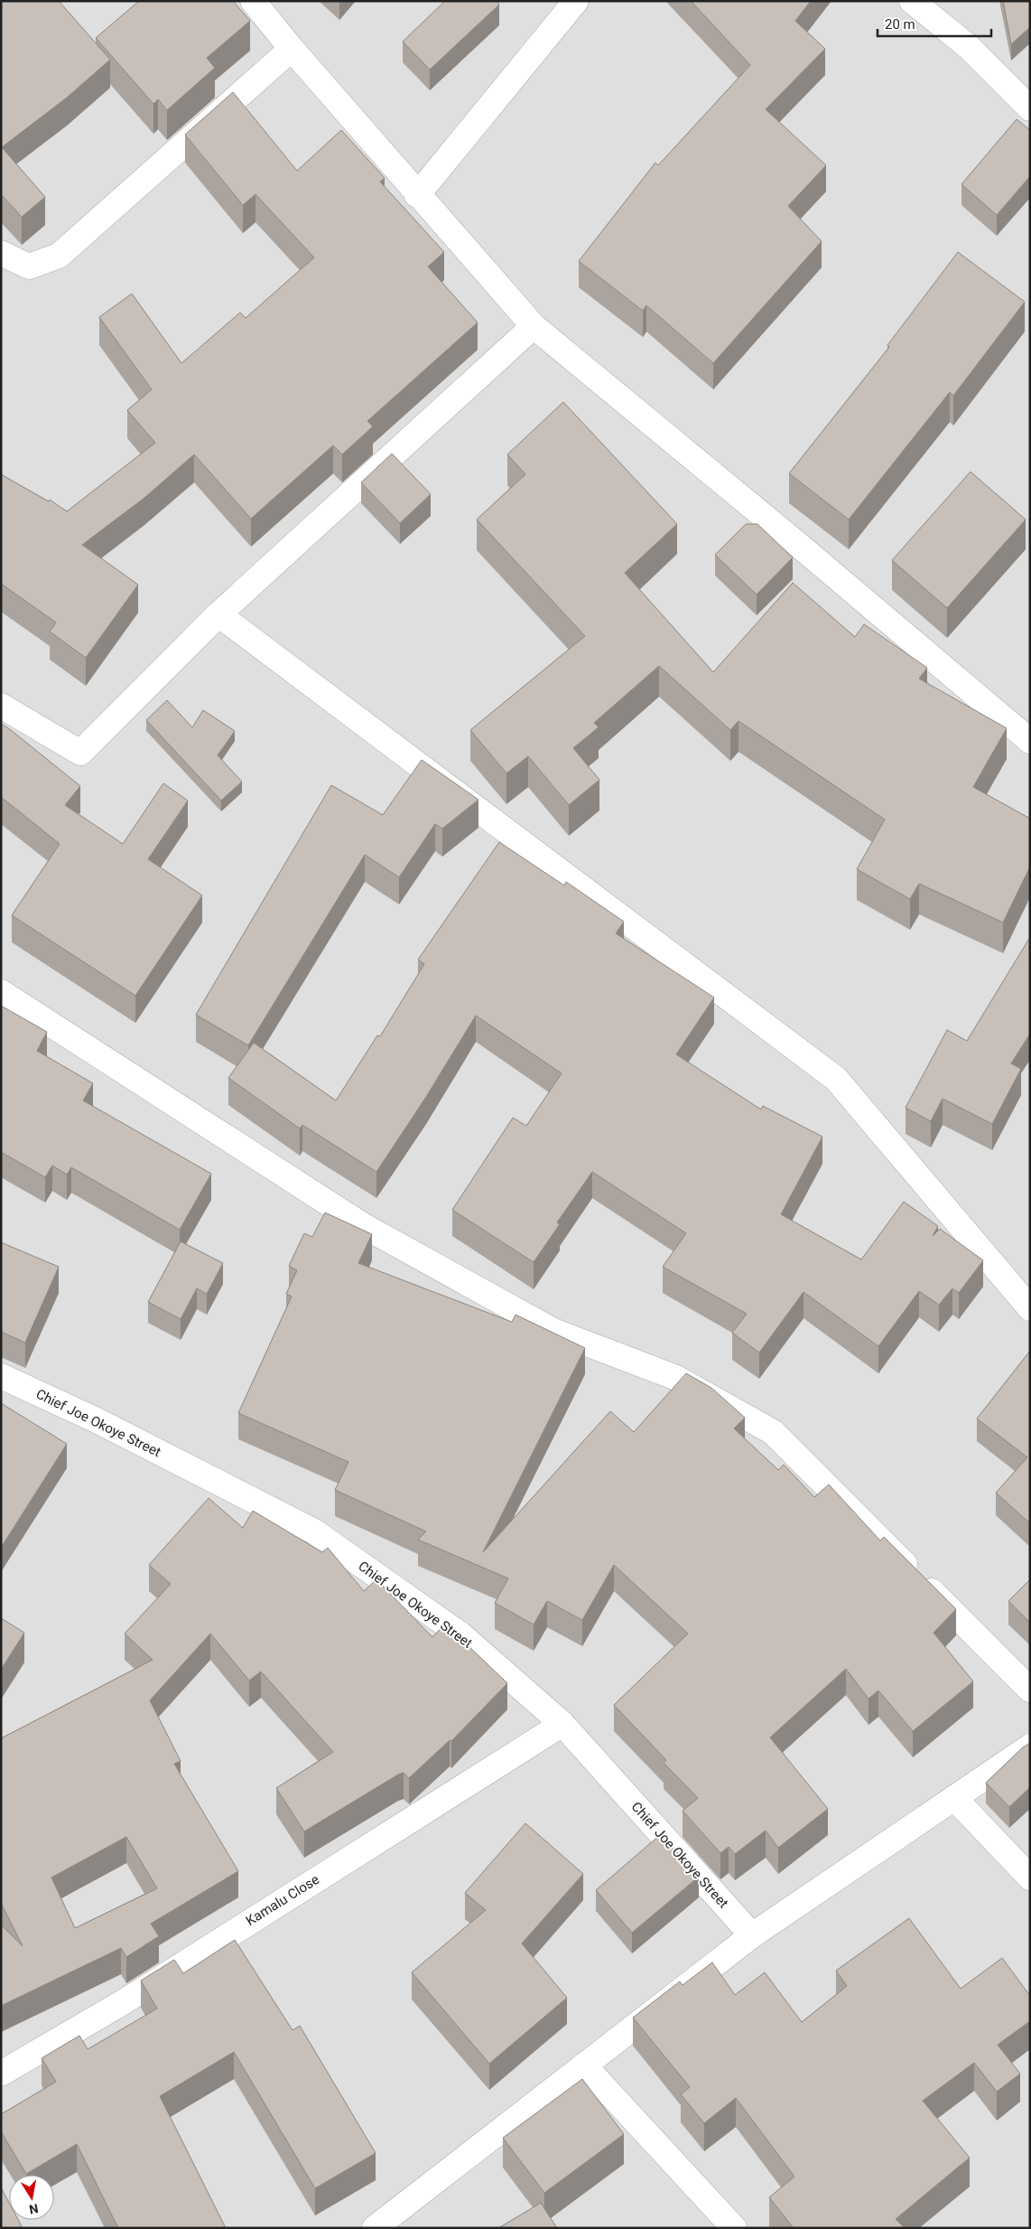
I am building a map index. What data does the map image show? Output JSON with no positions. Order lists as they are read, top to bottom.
{
  "streets": {
    "street": ["Chief Joe Okoye Street", "Kamalu Close"]
  },
  "crossings": [
    ["Chief Joe Okoye Street", "Kamalu Close"]
  ],
  "scale_bar": "20 m",
  "north": "bottom"
}
